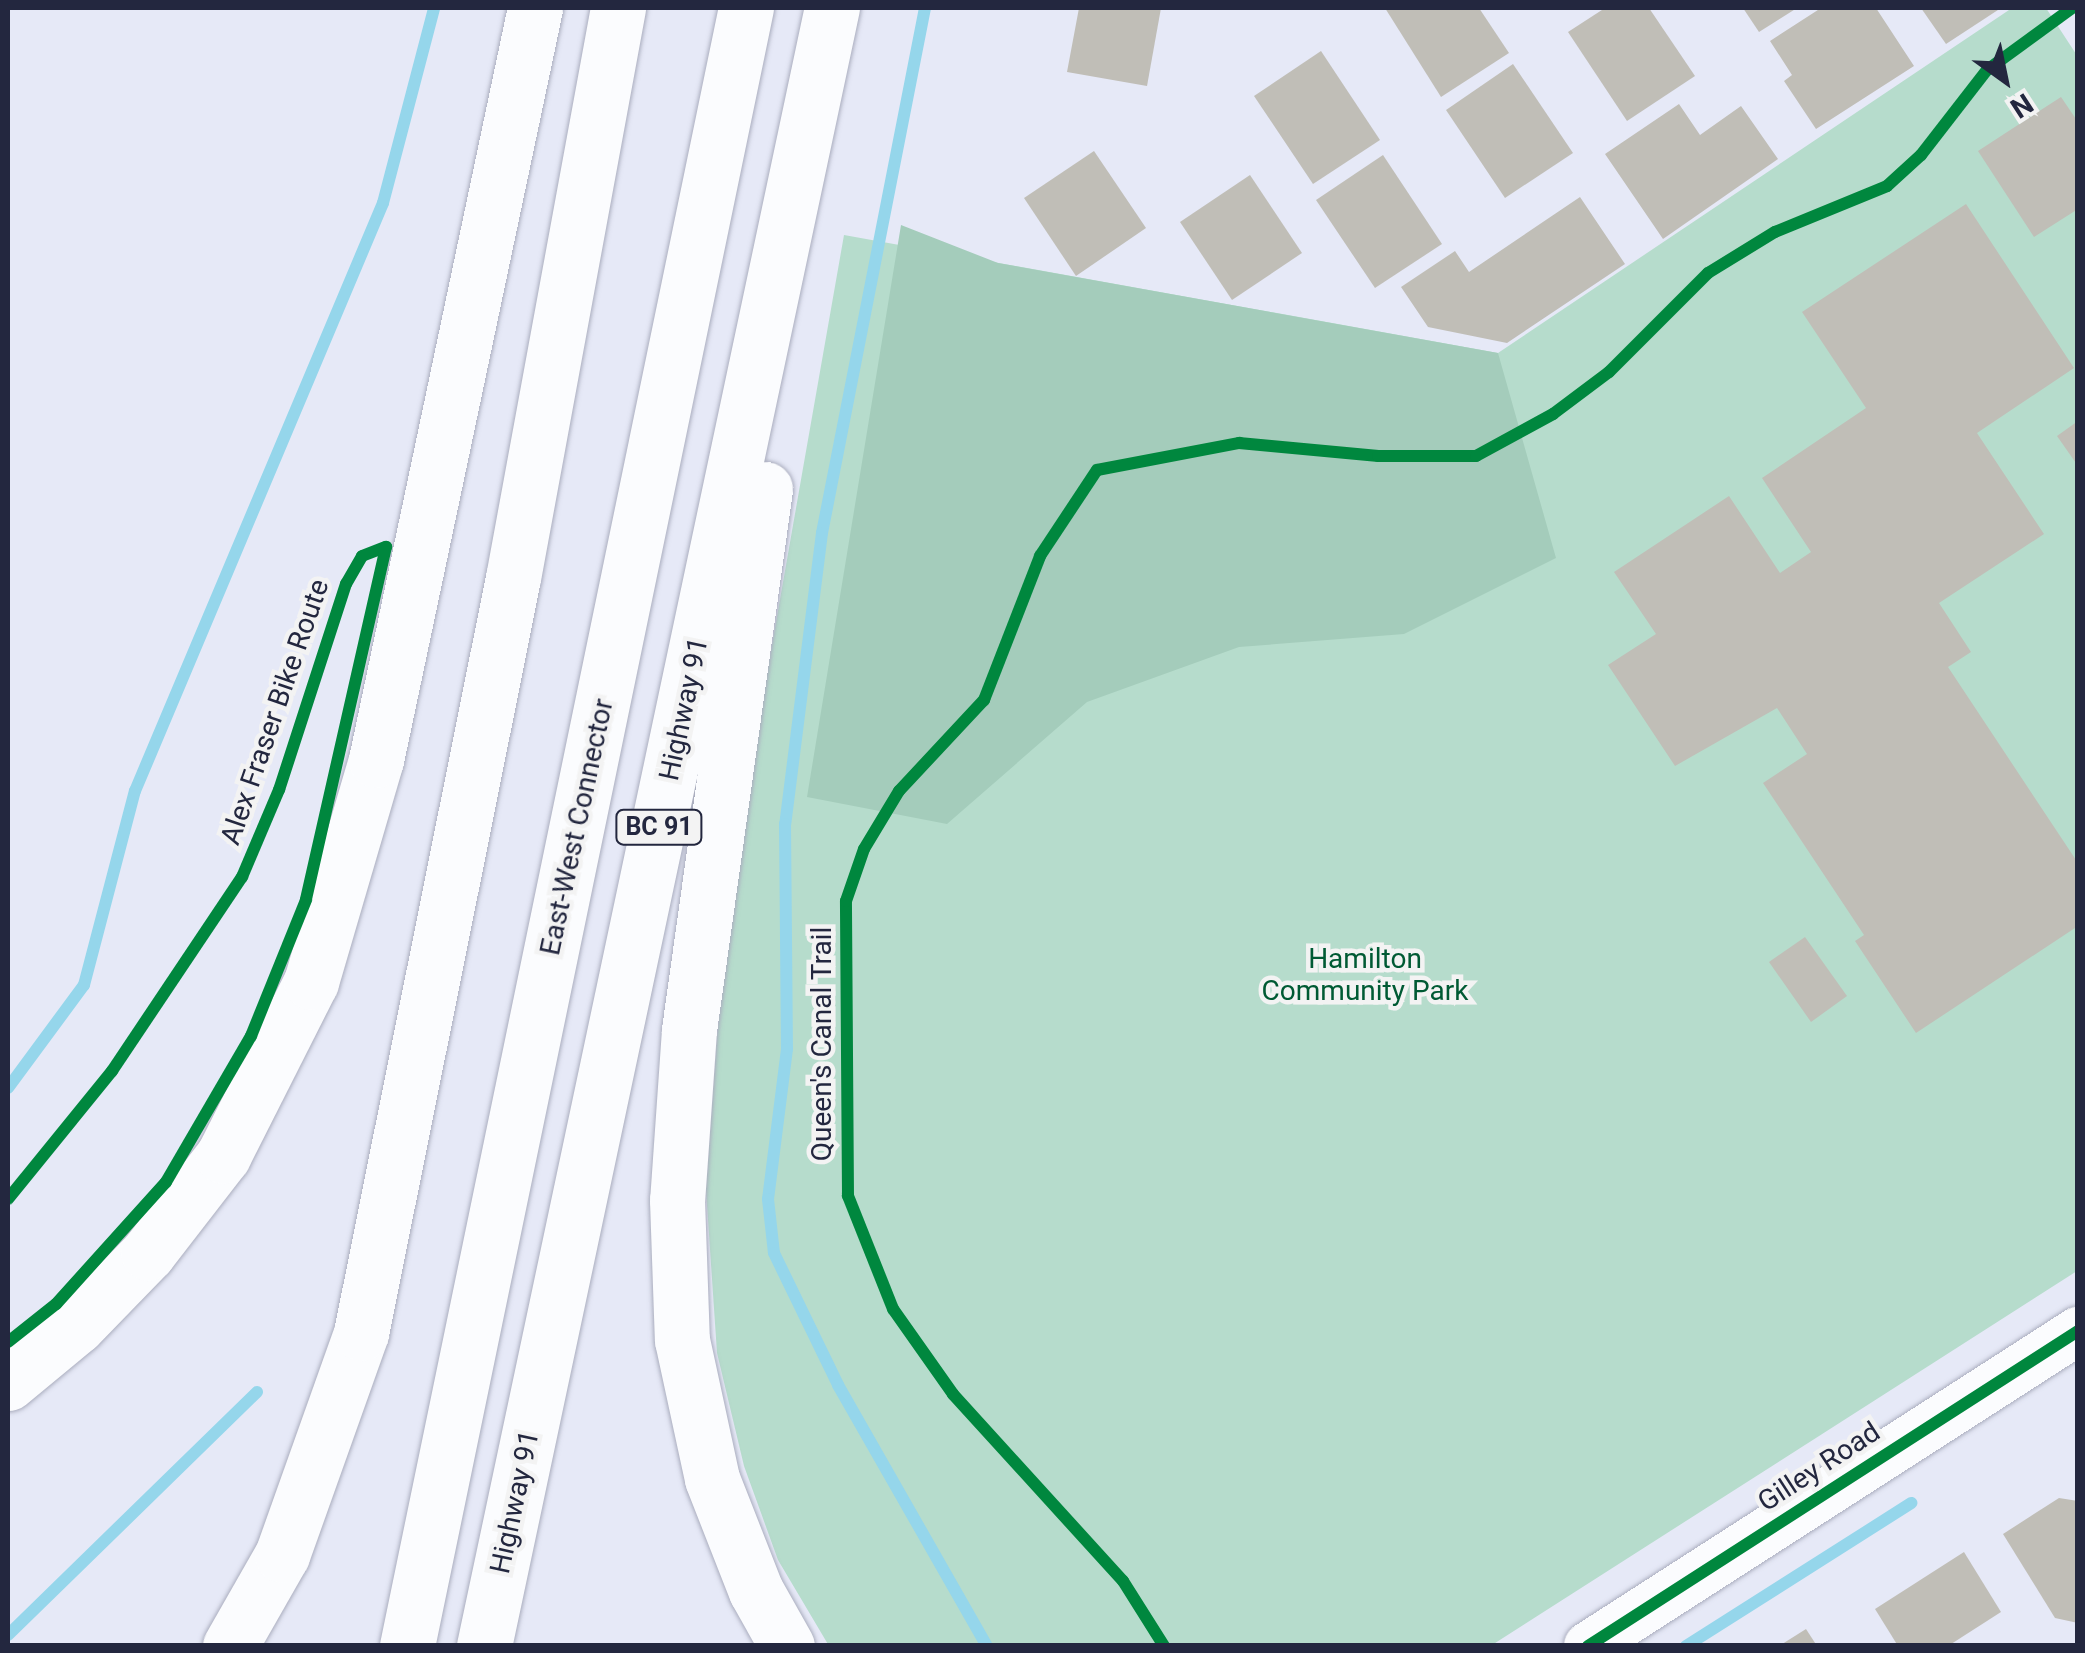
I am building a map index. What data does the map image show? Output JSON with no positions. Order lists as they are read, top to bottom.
{
  "streets": {
    "highway": ["Highway 91", "East-West Connector", "BC 91"],
    "street": ["Gilley Road"],
    "cycle path": ["Alex Fraser Bike Route", "Queen's Canal Trail"]
  },
  "parks": ["Hamilton Community Park"],
  "north": "bottom right"
}
